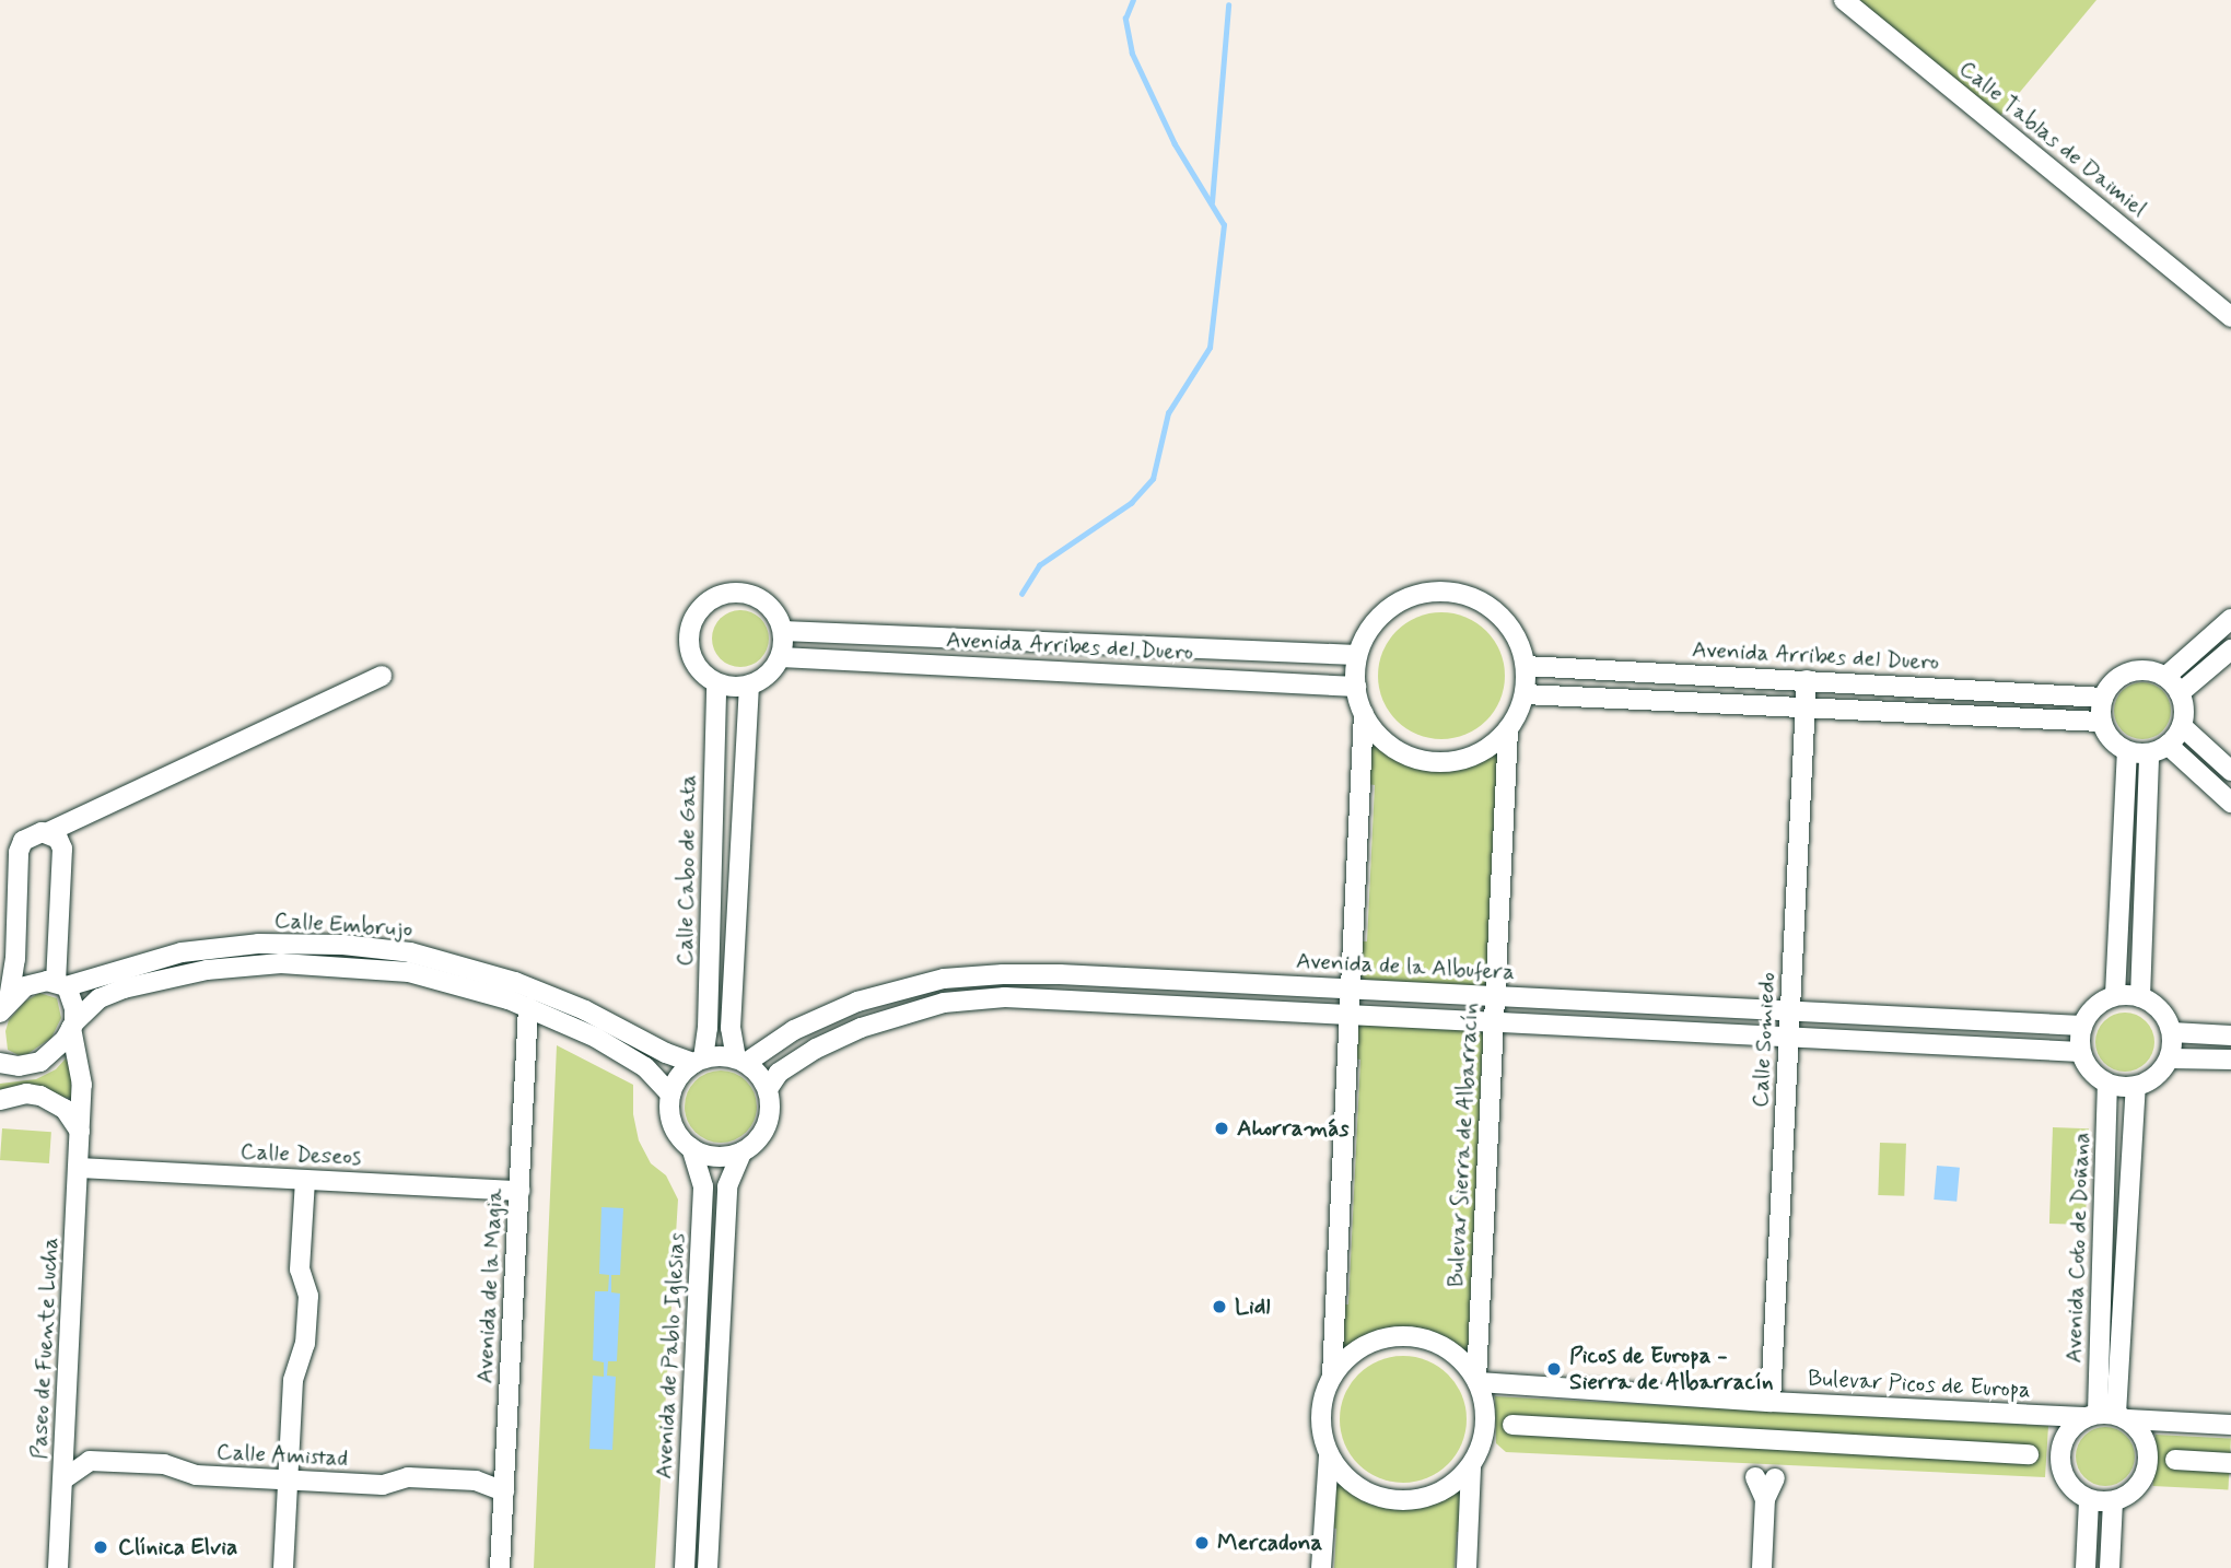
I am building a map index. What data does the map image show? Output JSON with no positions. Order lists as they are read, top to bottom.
{
  "streets": {
    "street": [
      "Calle Tablas de Daimiel",
      "Avenida Arribes del Duero",
      "Calle Cabo de Gata",
      "Calle Embrujo",
      "Avenida de la Albufera",
      "Calle Somiedo",
      "Bulevar Sierra de Albarracín",
      "Calle Deseos",
      "Avenida Coto de Doñana",
      "Avenida de la Magia",
      "Paseo de Fuente Lucha",
      "Avenida de Pablo Iglesias",
      "Bulevar Picos de Europa",
      "Calle Amistad"
    ]
  },
  "crossings": [
    ["Avenida Arribes del Duero", "Calle Cabo de Gata"],
    ["Avenida Arribes del Duero", "Calle Somiedo"],
    ["Avenida Arribes del Duero", "Bulevar Sierra de Albarracín"],
    ["Calle Cabo de Gata", "Calle Embrujo"],
    ["Calle Cabo de Gata", "Avenida de la Albufera"],
    ["Calle Cabo de Gata", "Avenida de Pablo Iglesias"],
    ["Calle Embrujo", "Avenida de la Albufera"],
    ["Calle Embrujo", "Avenida de la Magia"],
    ["Calle Embrujo", "Paseo de Fuente Lucha"],
    ["Calle Embrujo", "Avenida de Pablo Iglesias"],
    ["Avenida de la Albufera", "Calle Somiedo"],
    ["Avenida de la Albufera", "Bulevar Sierra de Albarracín"],
    ["Avenida de la Albufera", "Avenida Coto de Doñana"],
    ["Avenida de la Albufera", "Avenida de Pablo Iglesias"],
    ["Calle Somiedo", "Bulevar Picos de Europa"],
    ["Bulevar Sierra de Albarracín", "Bulevar Picos de Europa"],
    ["Calle Deseos", "Avenida de la Magia"],
    ["Calle Deseos", "Paseo de Fuente Lucha"],
    ["Avenida Coto de Doñana", "Bulevar Picos de Europa"],
    ["Avenida de la Magia", "Calle Amistad"],
    ["Paseo de Fuente Lucha", "Calle Amistad"]
  ],
  "places": [
    "Ahorramás",
    "Lidl",
    "Picos de Europa - Sierra de Albarracín",
    "Mercadona",
    "Clínica Elvia"
  ]
}
